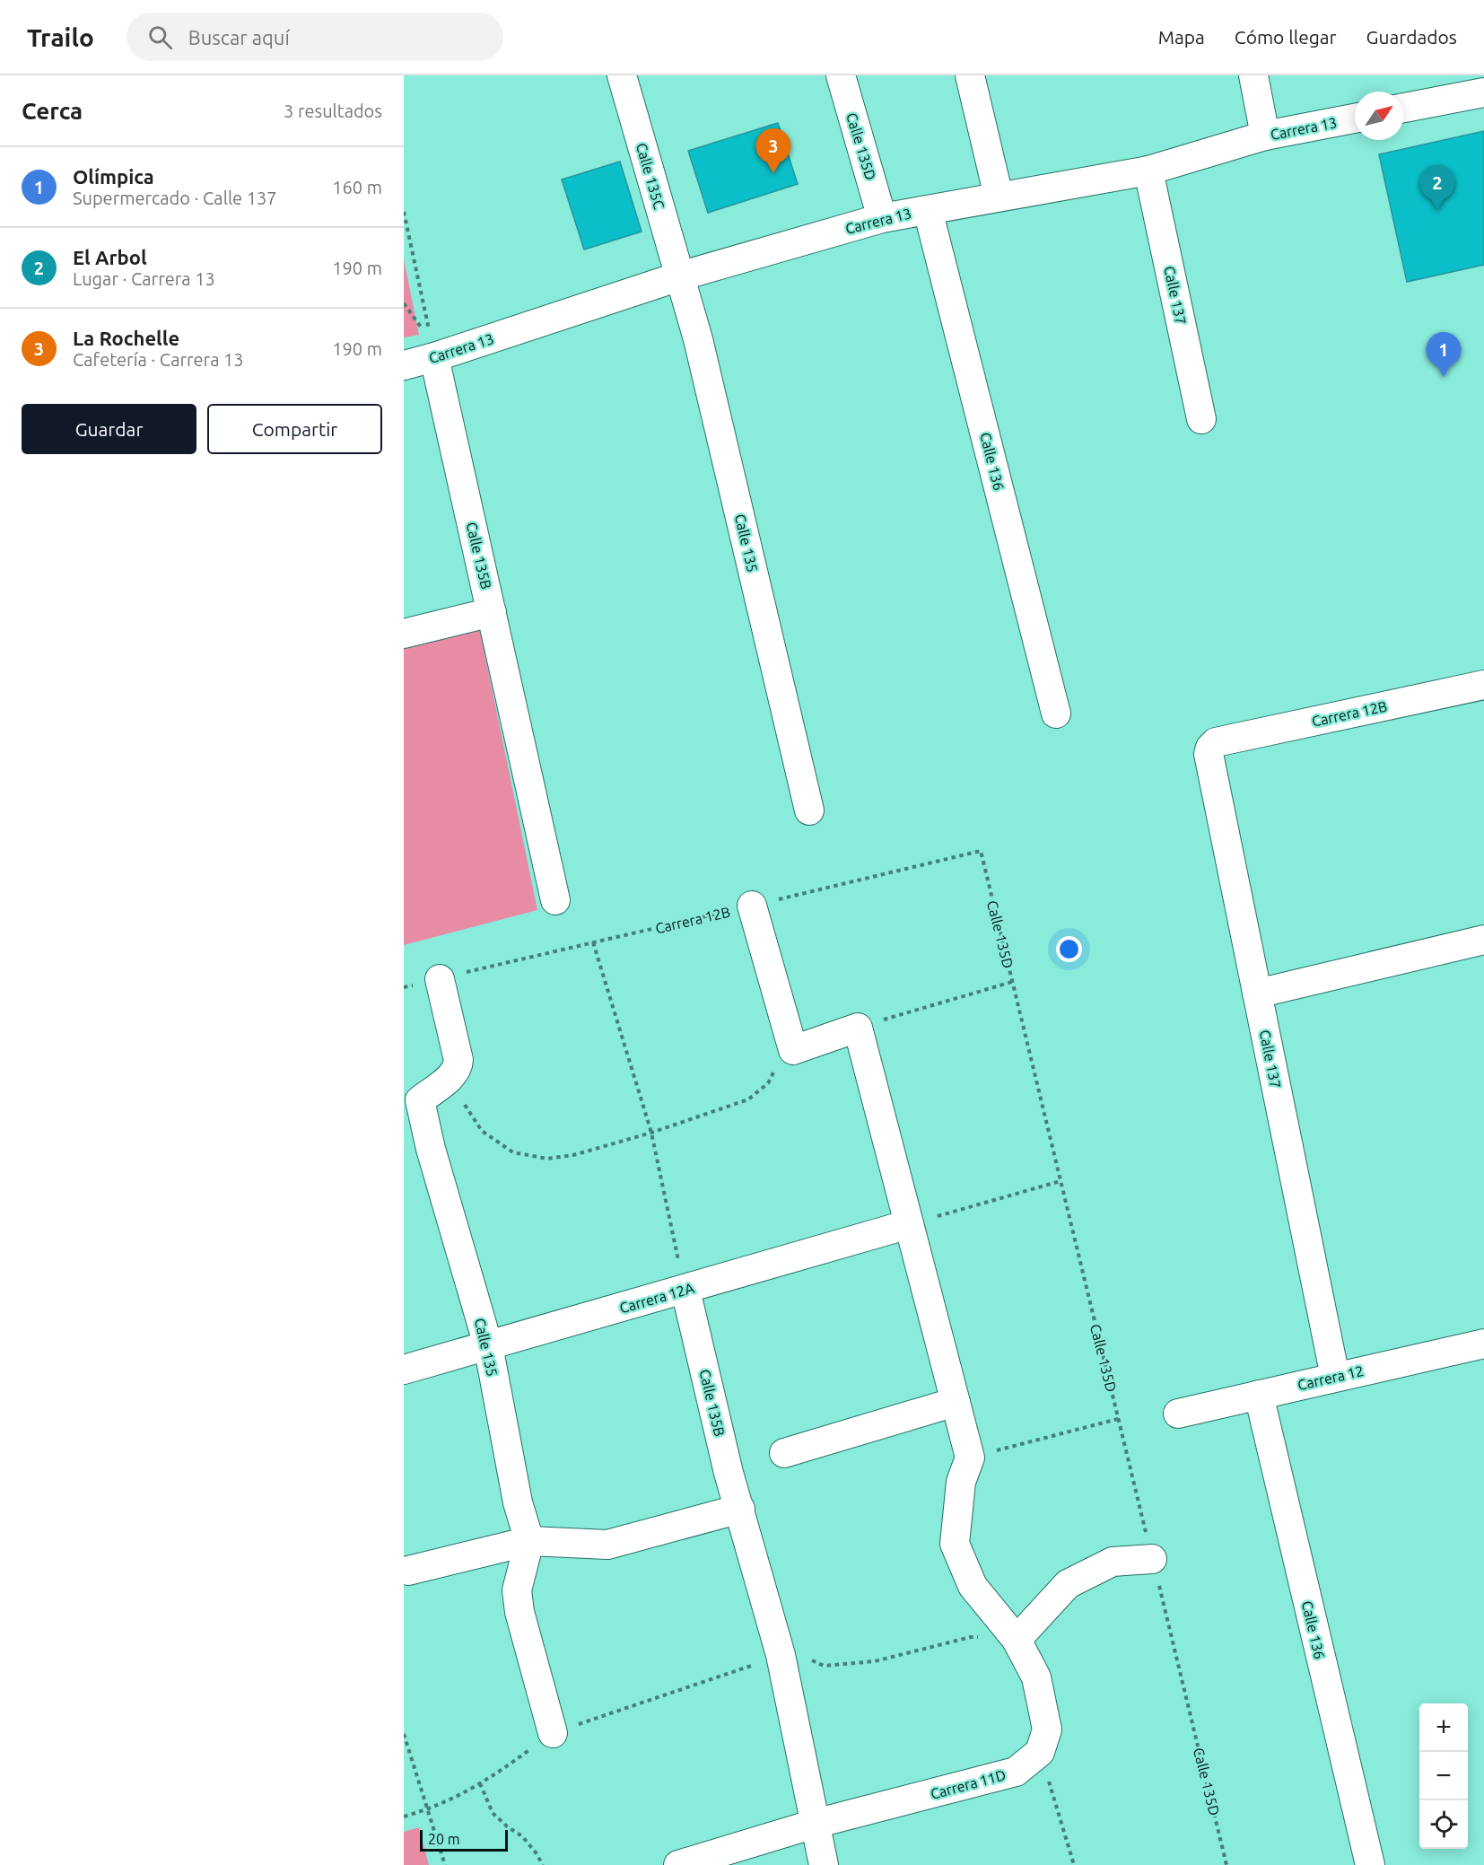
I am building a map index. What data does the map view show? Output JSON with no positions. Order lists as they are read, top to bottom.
{
  "streets": {
    "street": [
      "Carrera 13",
      "Calle 135D",
      "Calle 135C",
      "Calle 137",
      "Calle 136",
      "Calle 135",
      "Calle 135B",
      "Carrera 12B",
      "Carrera 12A",
      "Carrera 12",
      "Carrera 11D"
    ]
  },
  "crossings": [
    ["Carrera 13", "Calle 135D"],
    ["Carrera 13", "Calle 135C"],
    ["Carrera 13", "Calle 137"],
    ["Carrera 13", "Calle 136"],
    ["Carrera 13", "Calle 135"],
    ["Carrera 13", "Calle 135B"],
    ["Calle 135D", "Carrera 12B"],
    ["Calle 135C", "Calle 135"],
    ["Calle 137", "Carrera 12B"],
    ["Calle 137", "Carrera 12"],
    ["Calle 136", "Carrera 12"],
    ["Calle 135", "Carrera 12B"],
    ["Calle 135", "Carrera 12A"],
    ["Calle 135B", "Carrera 12A"],
    ["Calle 135B", "Carrera 11D"]
  ],
  "scale_bar": "20 m",
  "north": "top right",
  "page": {
    "header": "Trailo",
    "search": "Buscar aquí",
    "nav": ["Mapa", "Cómo llegar", "Guardados"],
    "heading": ["Cerca", "3 resultados"],
    "pins": ["3", "2", "1"],
    "list": [
      {
        "mark": "1",
        "name": "Olímpica",
        "note": "Supermercado · Calle 137",
        "value": "160 m"
      },
      {
        "mark": "2",
        "name": "El Arbol",
        "note": "Lugar · Carrera 13",
        "value": "190 m"
      },
      {
        "mark": "3",
        "name": "La Rochelle",
        "note": "Cafetería · Carrera 13",
        "value": "190 m"
      }
    ],
    "buttons": ["Guardar", "Compartir"],
    "map_buttons": ["+", "−"],
    "scale": "20 m"
  }
}
